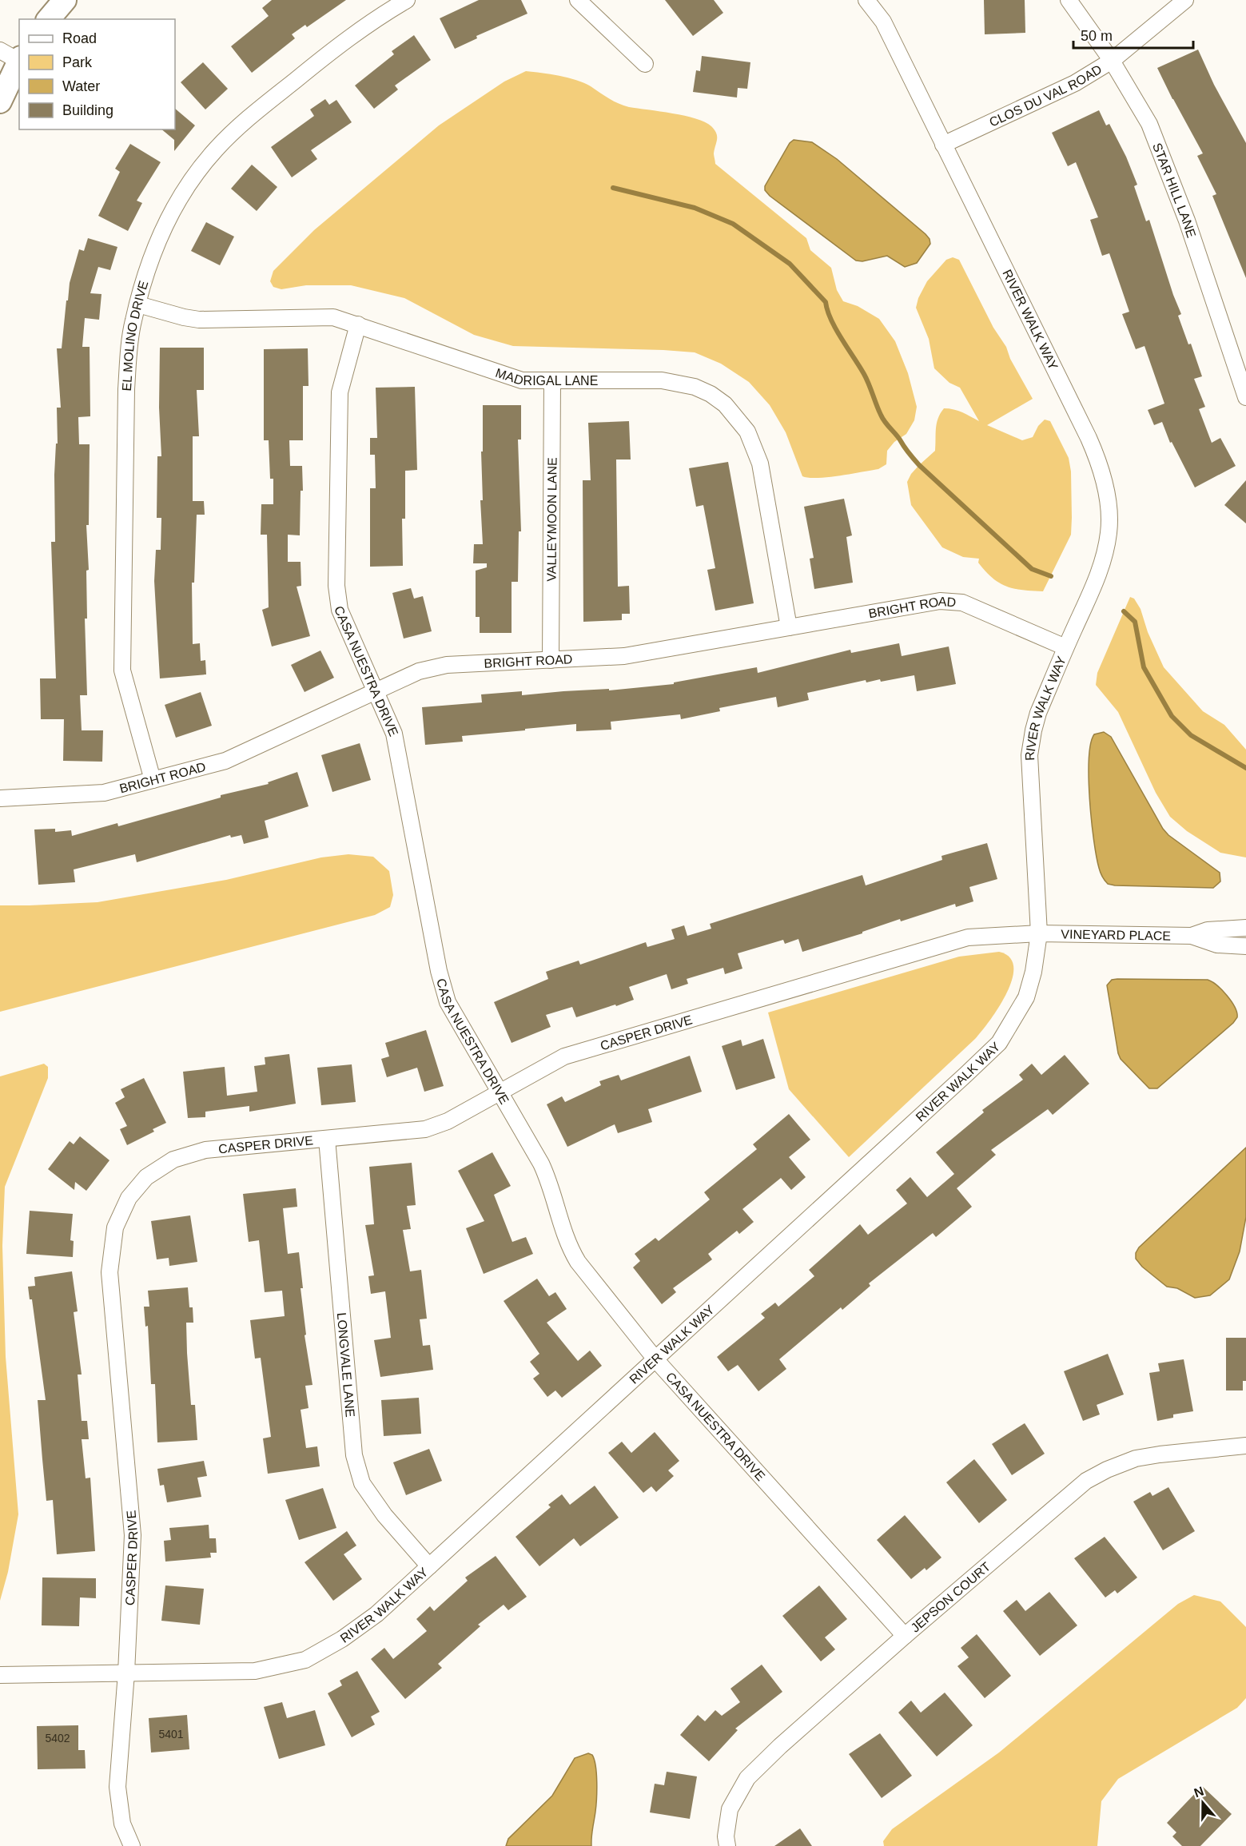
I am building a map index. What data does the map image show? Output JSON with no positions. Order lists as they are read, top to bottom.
{
  "streets": {
    "street": [
      "CLOS DU VAL ROAD",
      "STAR HILL LANE",
      "RIVER WALK WAY",
      "EL MOLINO DRIVE",
      "MADRIGAL LANE",
      "VALLEYMOON LANE",
      "BRIGHT ROAD",
      "CASA NUESTRA DRIVE",
      "VINEYARD PLACE",
      "CASPER DRIVE",
      "LONGVALE LANE",
      "JEPSON COURT"
    ]
  },
  "crossings": [
    ["CLOS DU VAL ROAD", "STAR HILL LANE"],
    ["CLOS DU VAL ROAD", "RIVER WALK WAY"],
    ["RIVER WALK WAY", "BRIGHT ROAD"],
    ["RIVER WALK WAY", "CASA NUESTRA DRIVE"],
    ["RIVER WALK WAY", "VINEYARD PLACE"],
    ["RIVER WALK WAY", "CASPER DRIVE"],
    ["RIVER WALK WAY", "LONGVALE LANE"],
    ["EL MOLINO DRIVE", "MADRIGAL LANE"],
    ["EL MOLINO DRIVE", "BRIGHT ROAD"],
    ["MADRIGAL LANE", "VALLEYMOON LANE"],
    ["MADRIGAL LANE", "BRIGHT ROAD"],
    ["MADRIGAL LANE", "CASA NUESTRA DRIVE"],
    ["VALLEYMOON LANE", "BRIGHT ROAD"],
    ["BRIGHT ROAD", "CASA NUESTRA DRIVE"],
    ["CASA NUESTRA DRIVE", "CASPER DRIVE"],
    ["CASA NUESTRA DRIVE", "JEPSON COURT"],
    ["VINEYARD PLACE", "CASPER DRIVE"],
    ["CASPER DRIVE", "LONGVALE LANE"]
  ],
  "house_numbers": ["5401", "5402"],
  "legend": [
    "Road",
    "Park",
    "Water",
    "Building"
  ],
  "scale_bar": "50 m",
  "north": "top"
}
